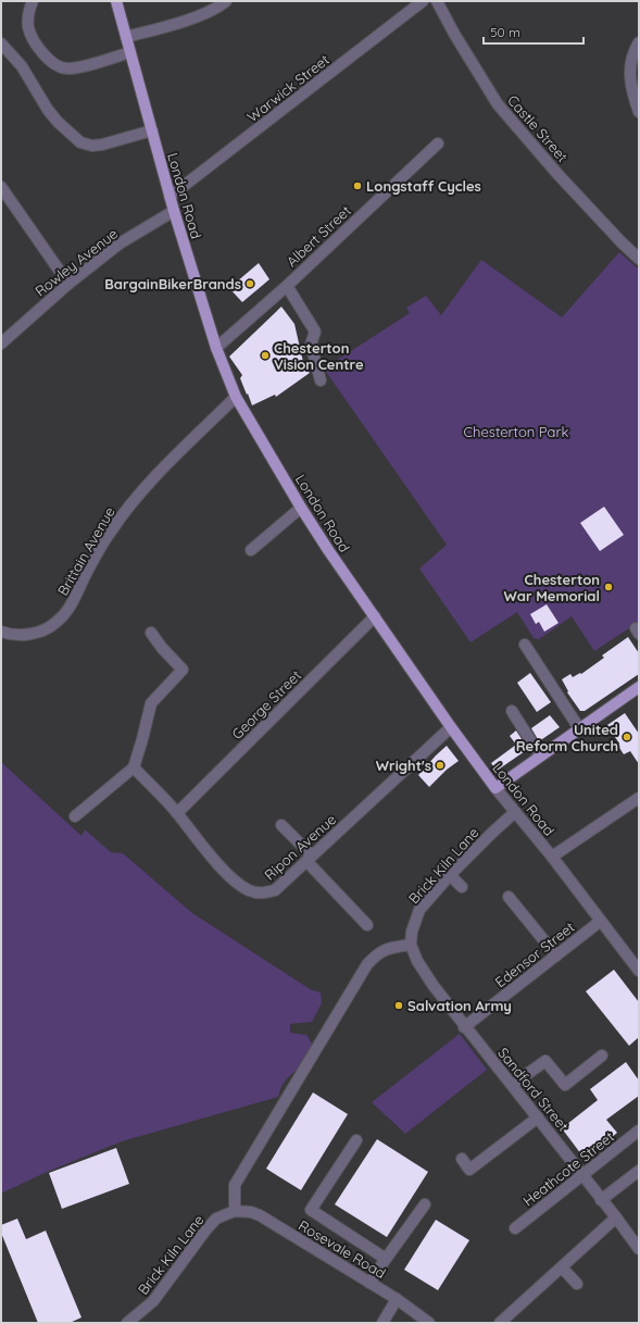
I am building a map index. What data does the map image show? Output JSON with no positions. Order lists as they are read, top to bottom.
{
  "streets": {
    "main road": ["London Road"],
    "street": [
      "Warwick Street",
      "Castle Street",
      "Albert Street",
      "Rowley Avenue",
      "Brittain Avenue",
      "George Street",
      "Ripon Avenue",
      "Brick Kiln Lane",
      "Edensor Street",
      "Sandford Street",
      "Heathcote Street",
      "Rosevale Road"
    ]
  },
  "crossings": [
    ["Warwick Street", "London Road"],
    ["London Road", "Albert Street"],
    ["London Road", "Rowley Avenue"],
    ["London Road", "Brittain Avenue"],
    ["London Road", "George Street"],
    ["London Road", "Ripon Avenue"],
    ["London Road", "Brick Kiln Lane"],
    ["London Road", "Edensor Street"],
    ["George Street", "Ripon Avenue"],
    ["Brick Kiln Lane", "Sandford Street"],
    ["Brick Kiln Lane", "Rosevale Road"],
    ["Edensor Street", "Sandford Street"],
    ["Sandford Street", "Heathcote Street"]
  ],
  "parks": ["Chesterton Park"],
  "places": [
    "Longstaff Cycles",
    "BargainBikerBrands",
    "Chesterton Vision Centre",
    "Chesterton War Memorial",
    "United Reform Church",
    "Wright's",
    "Salvation Army"
  ],
  "scale_bar": "50 m"
}
